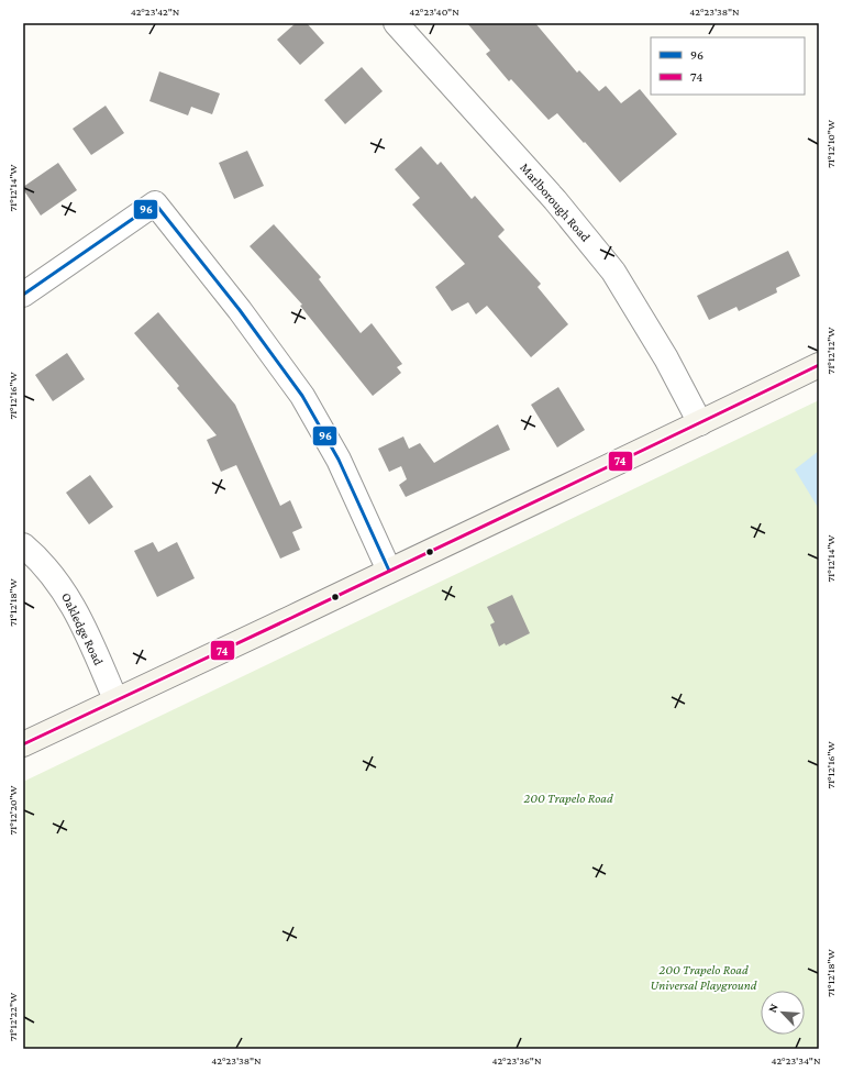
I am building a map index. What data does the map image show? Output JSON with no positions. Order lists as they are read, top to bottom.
{
  "streets": {
    "street": ["Marlborough Road", "Oakledge Road"]
  },
  "parks": ["200 Trapelo Road", "200 Trapelo Road Universal Playground"],
  "lines": ["transit line 96", "transit line 74"],
  "legend": ["96", "74"],
  "north": "top left",
  "coordinates": [
    "42°23'42\"N",
    "42°23'40\"N",
    "42°23'38\"N",
    "71°12'10\"W",
    "71°12'14\"W",
    "71°12'12\"W",
    "71°12'16\"W",
    "71°12'18\"W",
    "71°12'20\"W",
    "71°12'22\"W",
    "42°23'36\"N",
    "42°23'34\"N"
  ]
}
